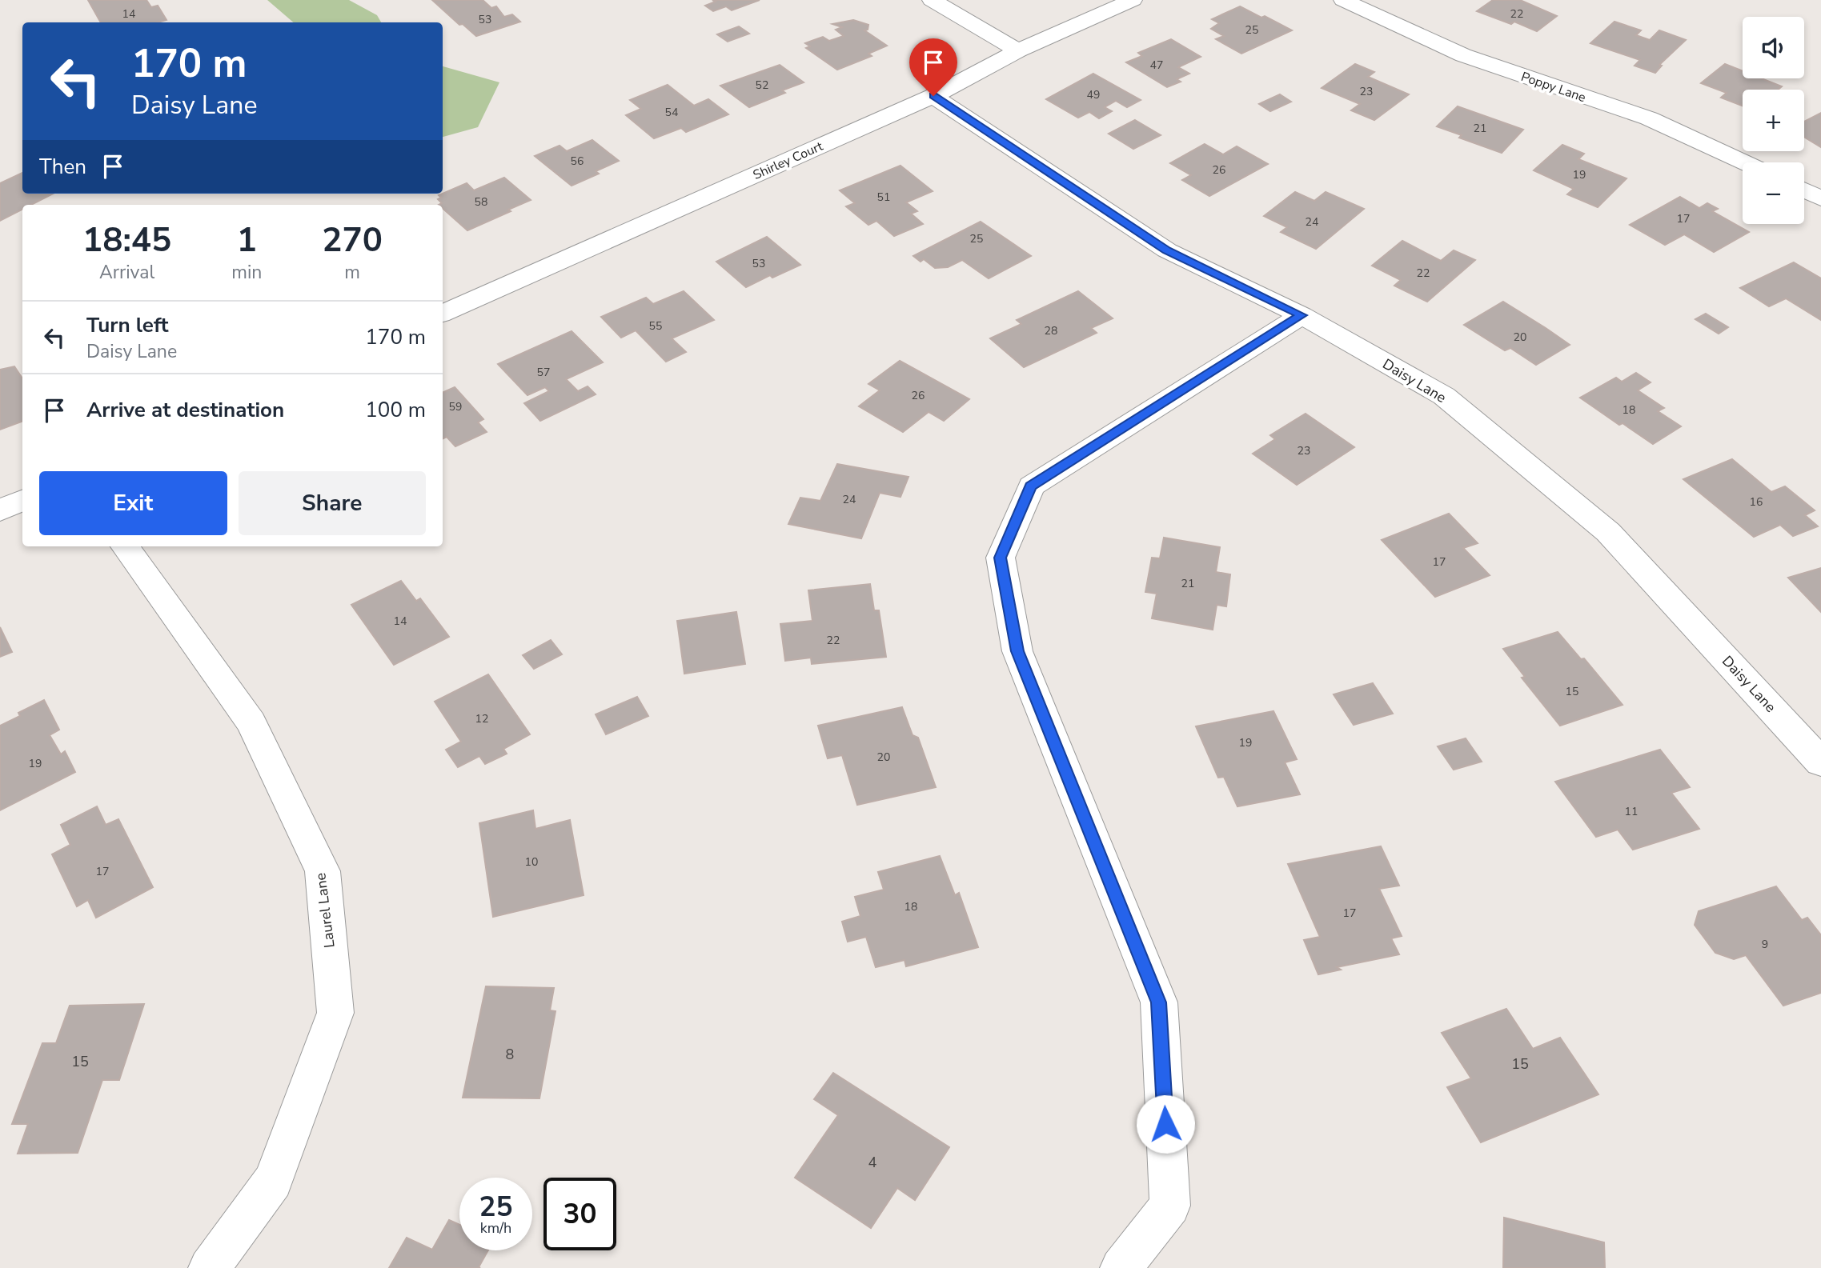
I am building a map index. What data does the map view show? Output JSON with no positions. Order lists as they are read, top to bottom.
{
  "streets": {
    "street": [
      "Poppy Lane",
      "Shirley Court",
      "Daisy Lane",
      "Laurel Lane"
    ]
  },
  "crossings": [
    ["Shirley Court", "Daisy Lane"]
  ],
  "house_numbers": [
    "14",
    "22",
    "53",
    "25",
    "47",
    "52",
    "23",
    "49",
    "54",
    "21",
    "56",
    "26",
    "19",
    "51",
    "58",
    "17",
    "24",
    "25",
    "53",
    "22",
    "55",
    "28",
    "20",
    "57",
    "26",
    "59",
    "18",
    "23",
    "24",
    "16",
    "17",
    "21",
    "14",
    "22",
    "15",
    "12",
    "19",
    "20",
    "19",
    "11",
    "10",
    "17",
    "18",
    "17",
    "9",
    "8",
    "15",
    "15",
    "4"
  ],
  "page": {
    "map_buttons": ["+", "−"],
    "turn": ["170 m", "Daisy Lane"],
    "then": "Then",
    "eta": [
      "18:45",
      "Arrival",
      "1",
      "min",
      "270",
      "m"
    ],
    "list": [
      {
        "name": "Turn left",
        "note": "Daisy Lane",
        "value": "170 m"
      },
      {
        "name": "Arrive at destination",
        "value": "100 m"
      }
    ],
    "buttons": ["Exit", "Share"],
    "speed": "25 km/h",
    "limit": "30"
  }
}
